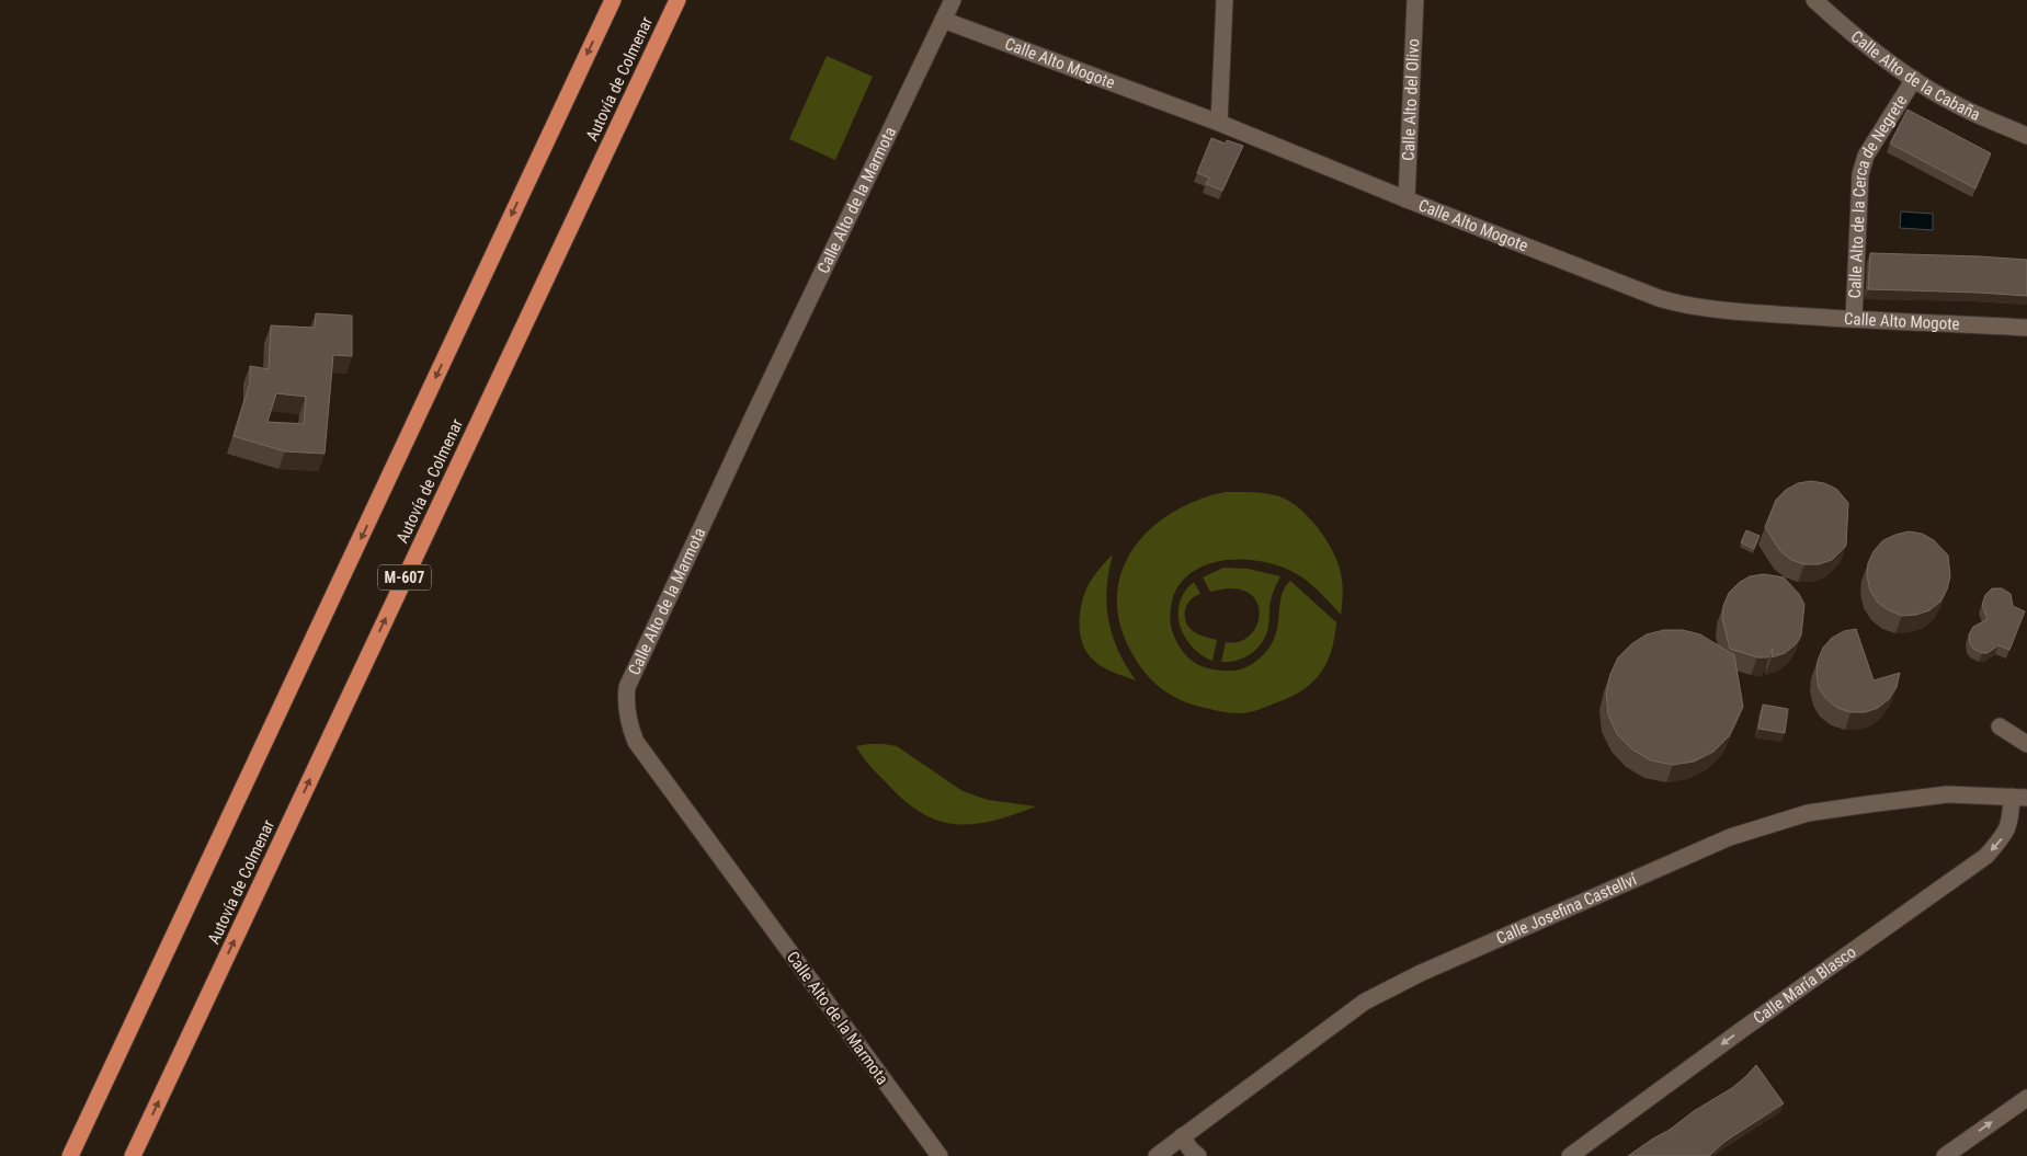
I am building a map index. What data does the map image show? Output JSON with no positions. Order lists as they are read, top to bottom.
{
  "streets": {
    "highway": ["Autovía de Colmenar", "M-607"],
    "street": [
      "Calle Alto Mogote",
      "Calle Alto de la Cabaña",
      "Calle Alto del Olivo",
      "Calle Alto de la Cerca de Negrete",
      "Calle Alto de la Marmota",
      "Calle Josefina Castellví",
      "Calle María Blasco"
    ]
  },
  "crossings": [
    ["Calle Alto Mogote", "Calle Alto del Olivo"],
    ["Calle Alto Mogote", "Calle Alto de la Cerca de Negrete"],
    ["Calle Alto Mogote", "Calle Alto de la Marmota"],
    ["Calle Alto de la Cabaña", "Calle Alto de la Cerca de Negrete"],
    ["Calle Josefina Castellví", "Calle María Blasco"]
  ],
  "one_way": ["Calle María Blasco"]
}
